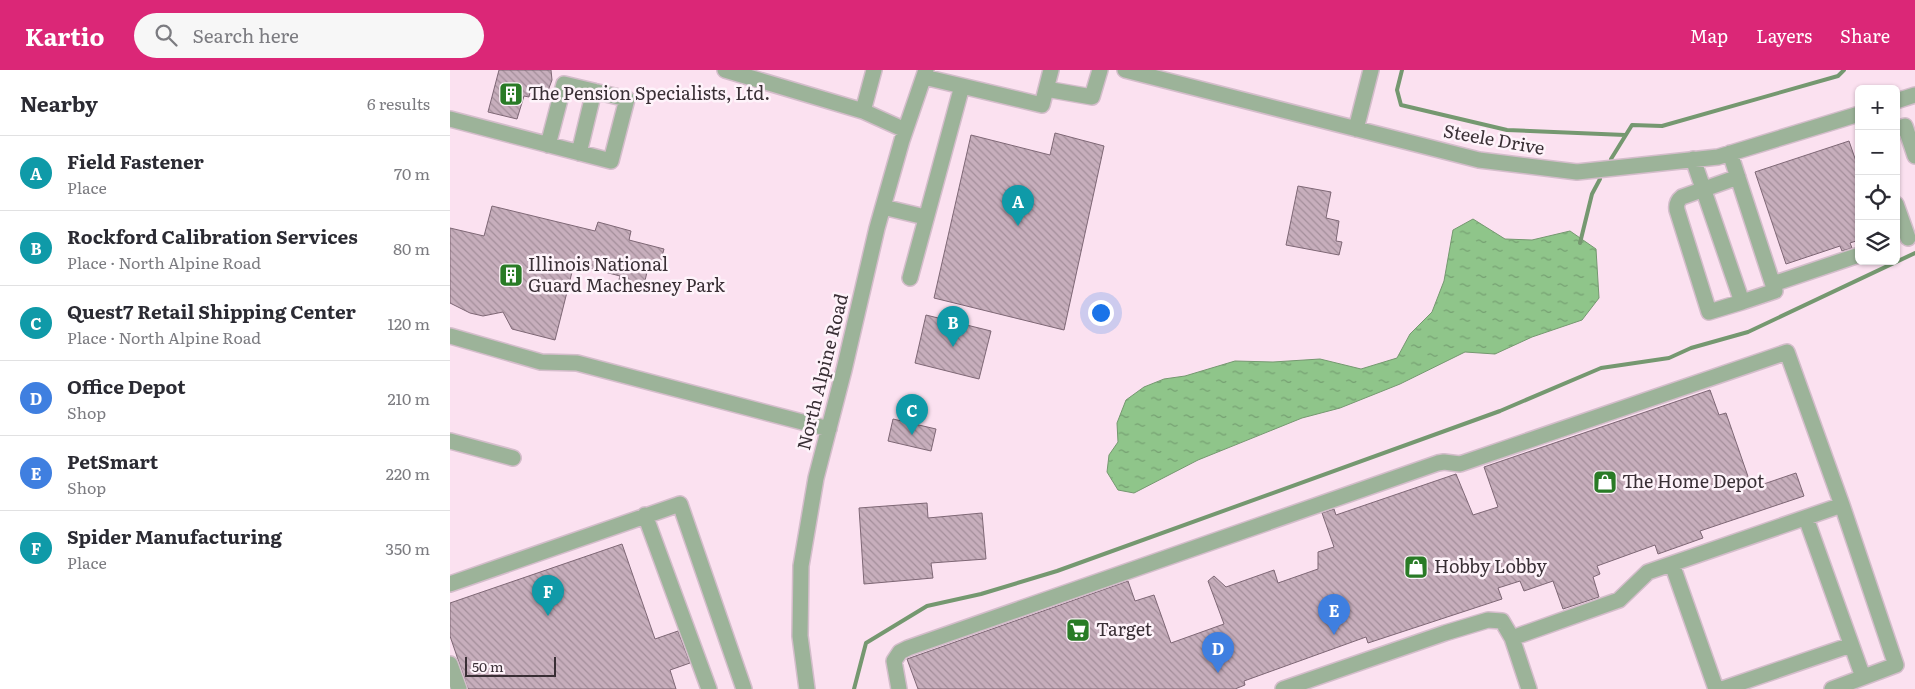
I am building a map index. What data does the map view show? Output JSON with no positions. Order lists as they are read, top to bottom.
{
  "streets": {
    "street": ["Steele Drive", "North Alpine Road"]
  },
  "places": {
    "building": ["The Pension Specialists, Ltd.", "Illinois National Guard Machesney Park"],
    "shop": ["The Home Depot", "Hobby Lobby"],
    "supermarket": ["Target"]
  },
  "scale_bar": "50 m",
  "page": {
    "header": "Kartio",
    "search": "Search here",
    "nav": ["Map", "Layers", "Share"],
    "heading": ["Nearby", "6 results"],
    "map_buttons": ["+", "−"],
    "list": [
      {
        "mark": "A",
        "name": "Field Fastener",
        "note": "Place",
        "value": "70 m"
      },
      {
        "mark": "B",
        "name": "Rockford Calibration Services",
        "note": "Place · North Alpine Road",
        "value": "80 m"
      },
      {
        "mark": "C",
        "name": "Quest7 Retail Shipping Center",
        "note": "Place · North Alpine Road",
        "value": "120 m"
      },
      {
        "mark": "D",
        "name": "Office Depot",
        "note": "Shop",
        "value": "210 m"
      },
      {
        "mark": "E",
        "name": "PetSmart",
        "note": "Shop",
        "value": "220 m"
      },
      {
        "mark": "F",
        "name": "Spider Manufacturing",
        "note": "Place",
        "value": "350 m"
      }
    ],
    "pins": [
      "A",
      "B",
      "C",
      "F",
      "E",
      "D"
    ],
    "scale": "50 m"
  }
}
